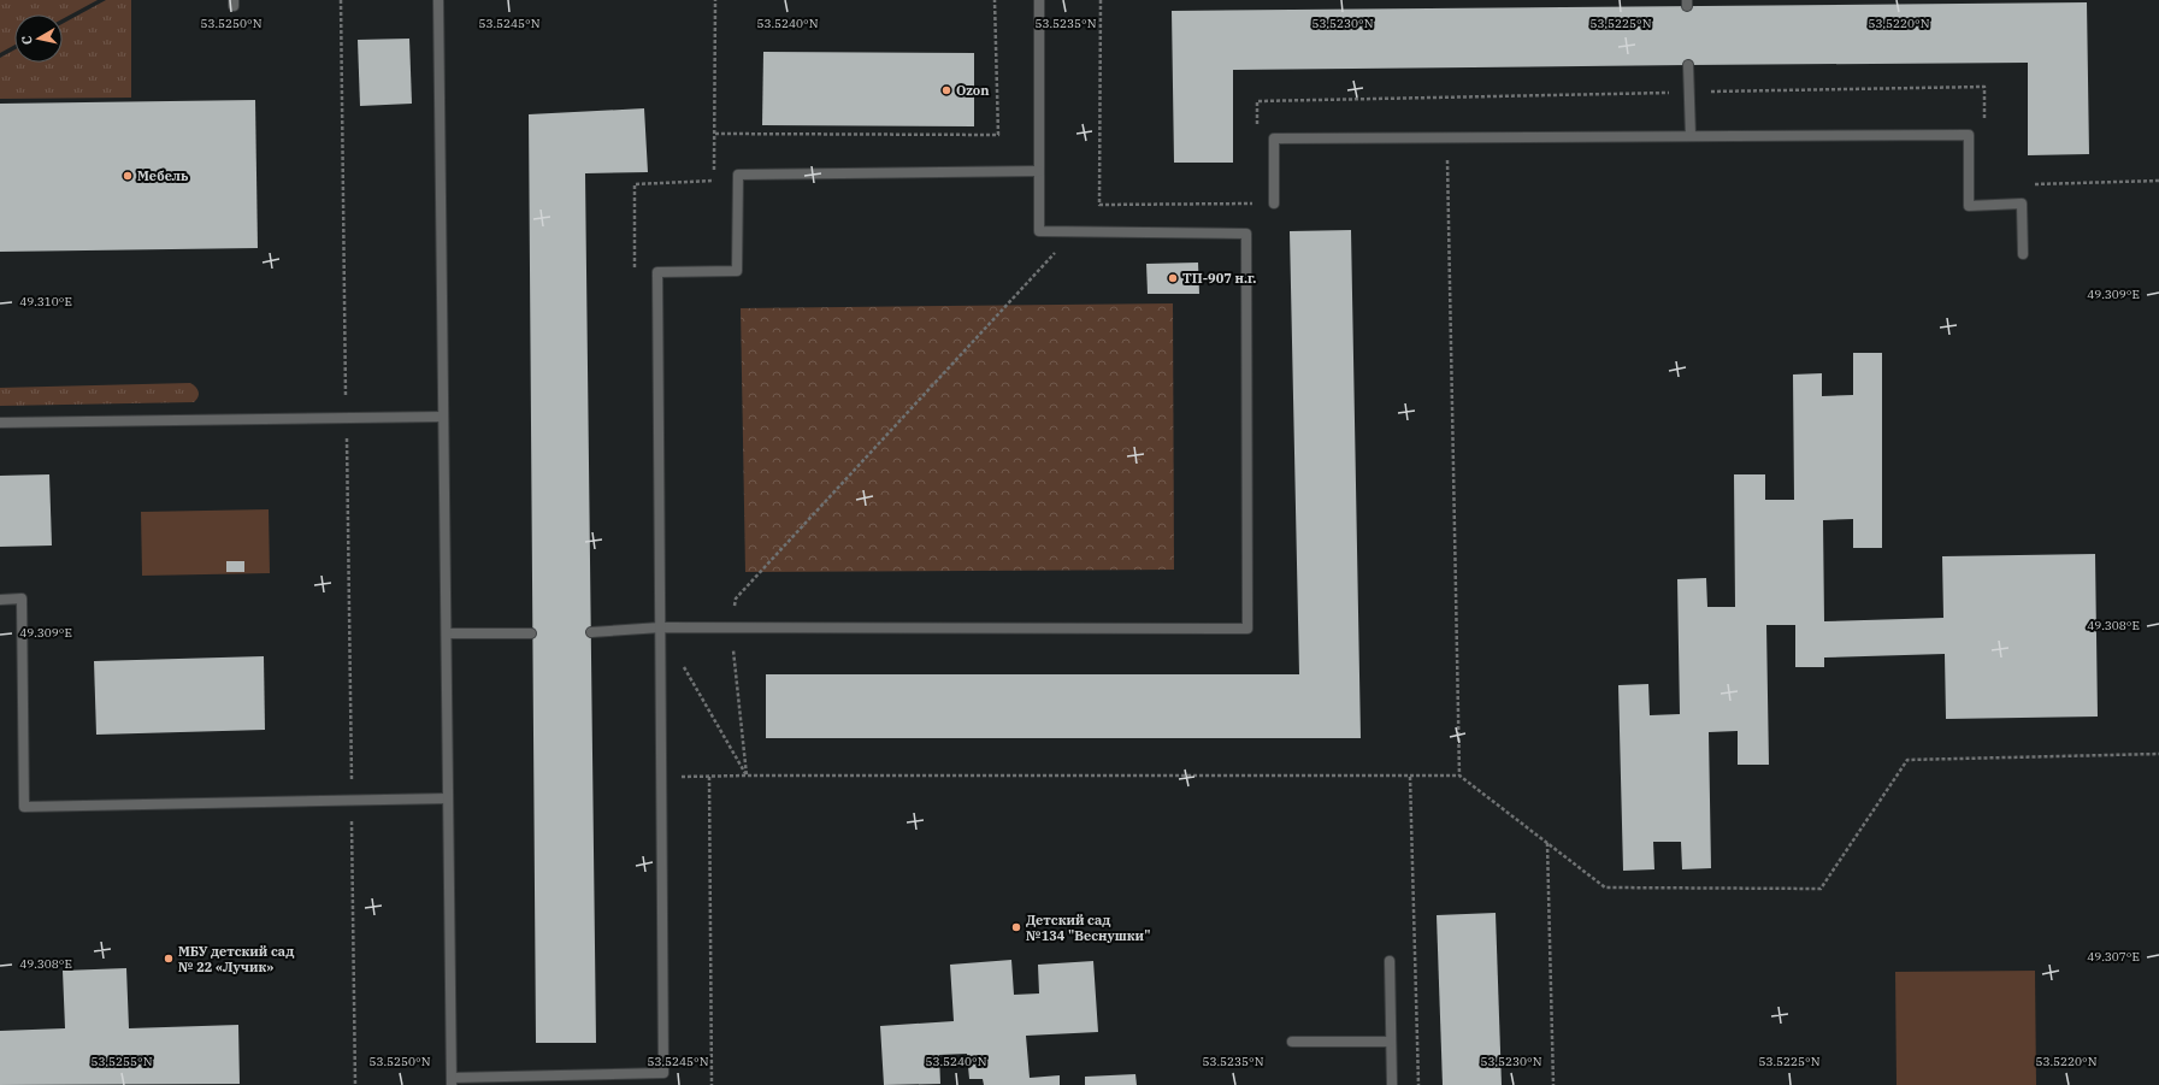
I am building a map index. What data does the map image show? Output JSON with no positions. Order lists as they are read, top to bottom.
{
  "places": [
    "Ozon",
    "Мебель",
    "ТП-907 н.г.",
    "Детский сад №134 \"Веснушки\"",
    "МБУ детский сад № 22 «Лучик»"
  ],
  "north": "left",
  "coordinates": [
    "53.5250°N",
    "53.5245°N",
    "53.5240°N",
    "53.5235°N",
    "53.5230°N",
    "53.5225°N",
    "53.5220°N",
    "49.309°E",
    "49.310°E",
    "49.308°E",
    "49.307°E",
    "53.5255°N"
  ]
}
